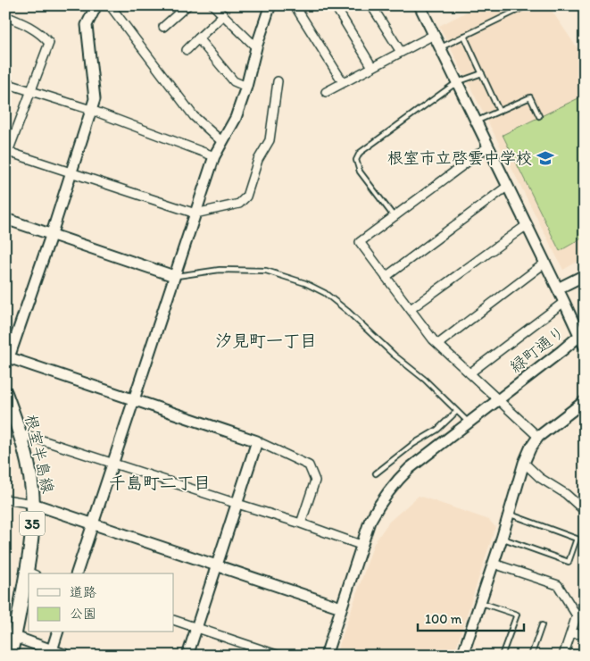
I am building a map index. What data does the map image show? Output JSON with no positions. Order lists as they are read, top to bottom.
{
  "streets": {
    "main road": ["根室半島線", "35"],
    "street": ["緑町通り"]
  },
  "districts": ["汐見町一丁目", "千島町二丁目"],
  "places": {
    "school or university": ["根室市立啓雲中学校"]
  },
  "legend": ["道路", "公園"],
  "scale_bar": "100 m"
}
